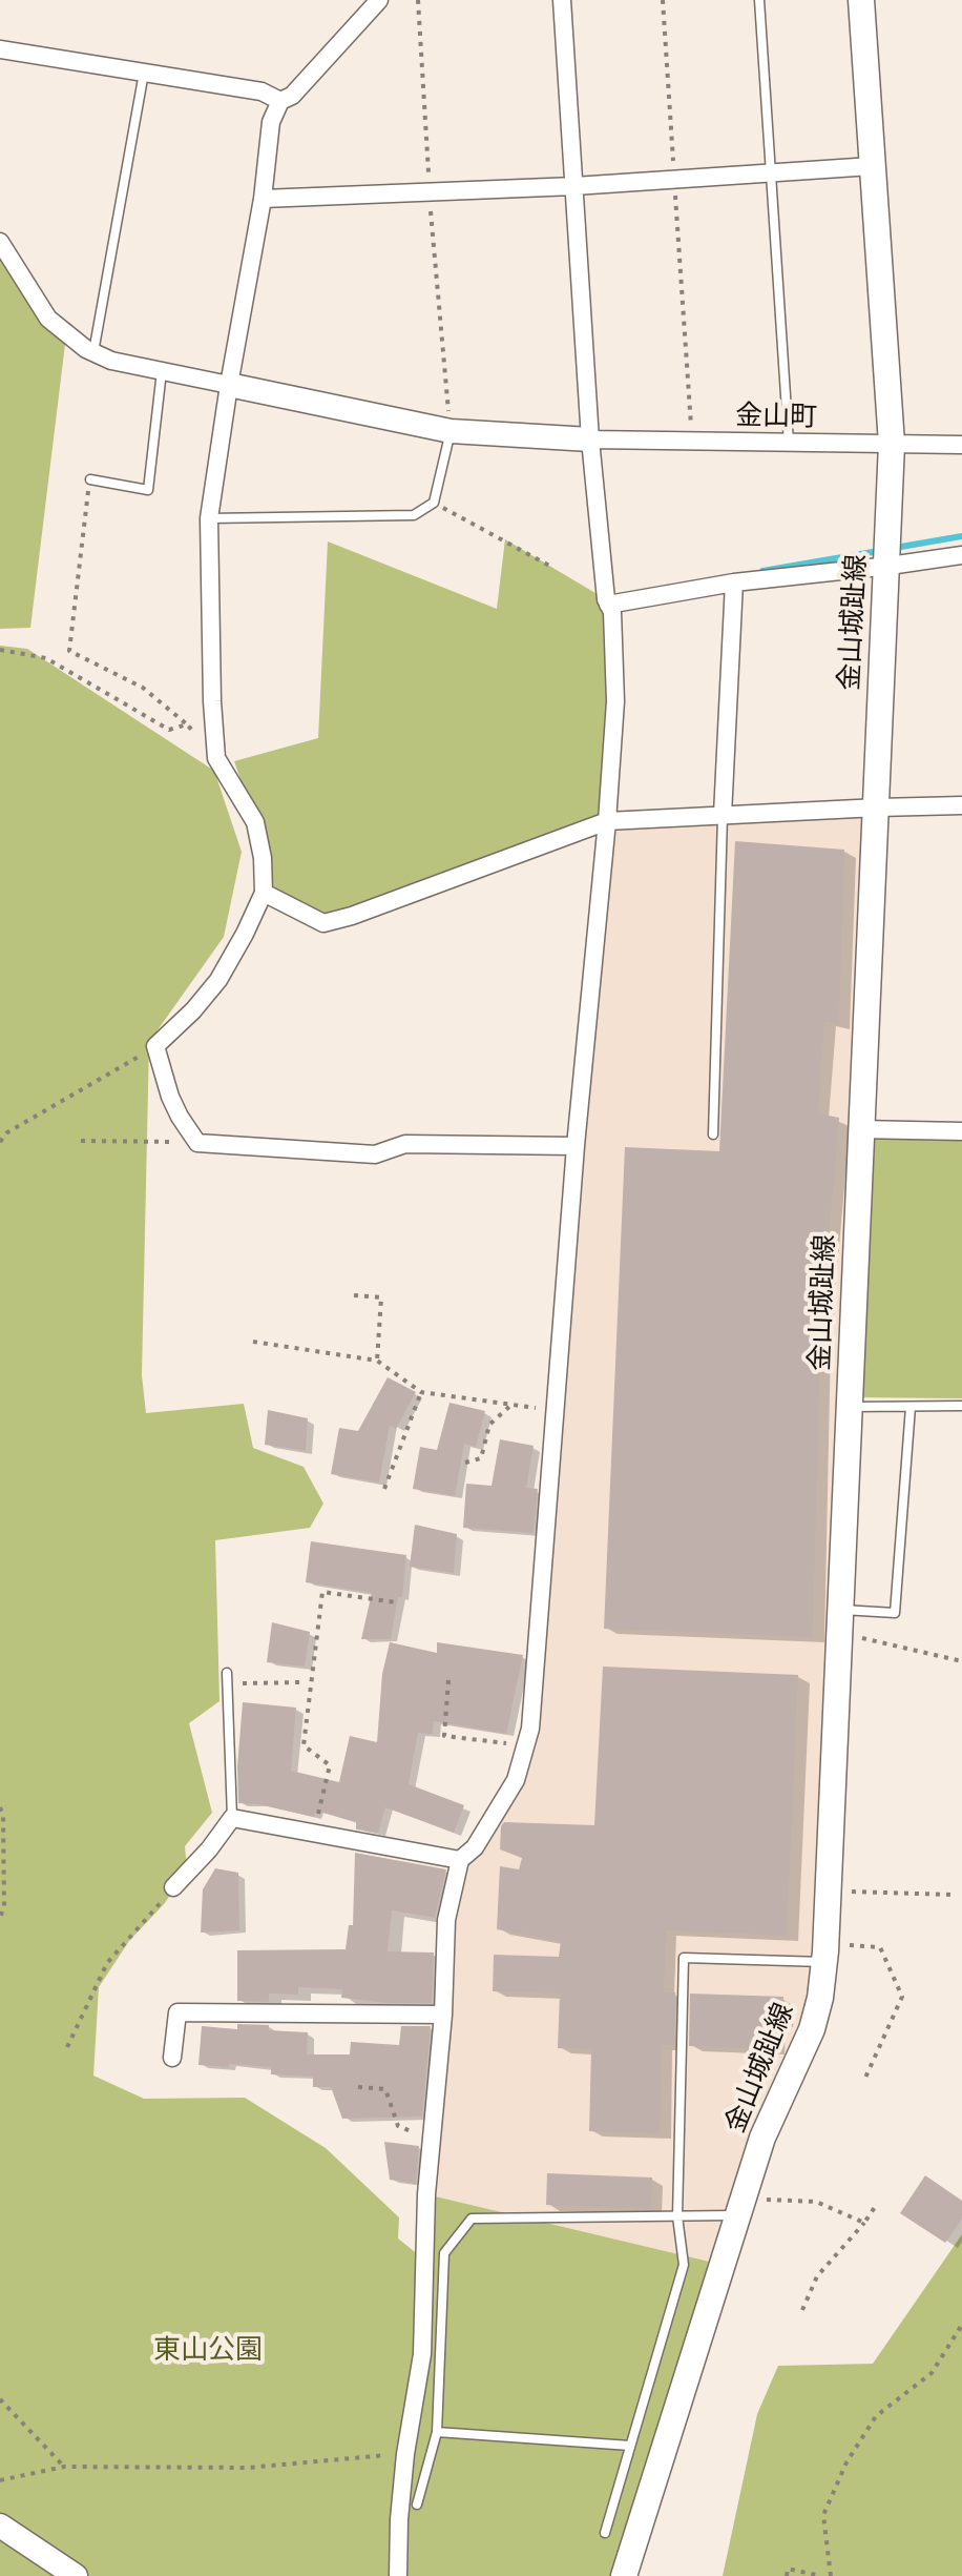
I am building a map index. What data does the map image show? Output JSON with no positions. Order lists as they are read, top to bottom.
{
  "streets": {
    "main road": ["金山城趾線"],
    "street": ["金山町"]
  },
  "crossings": [
    ["金山町", "金山城趾線"]
  ],
  "parks": ["東山公園"]
}
